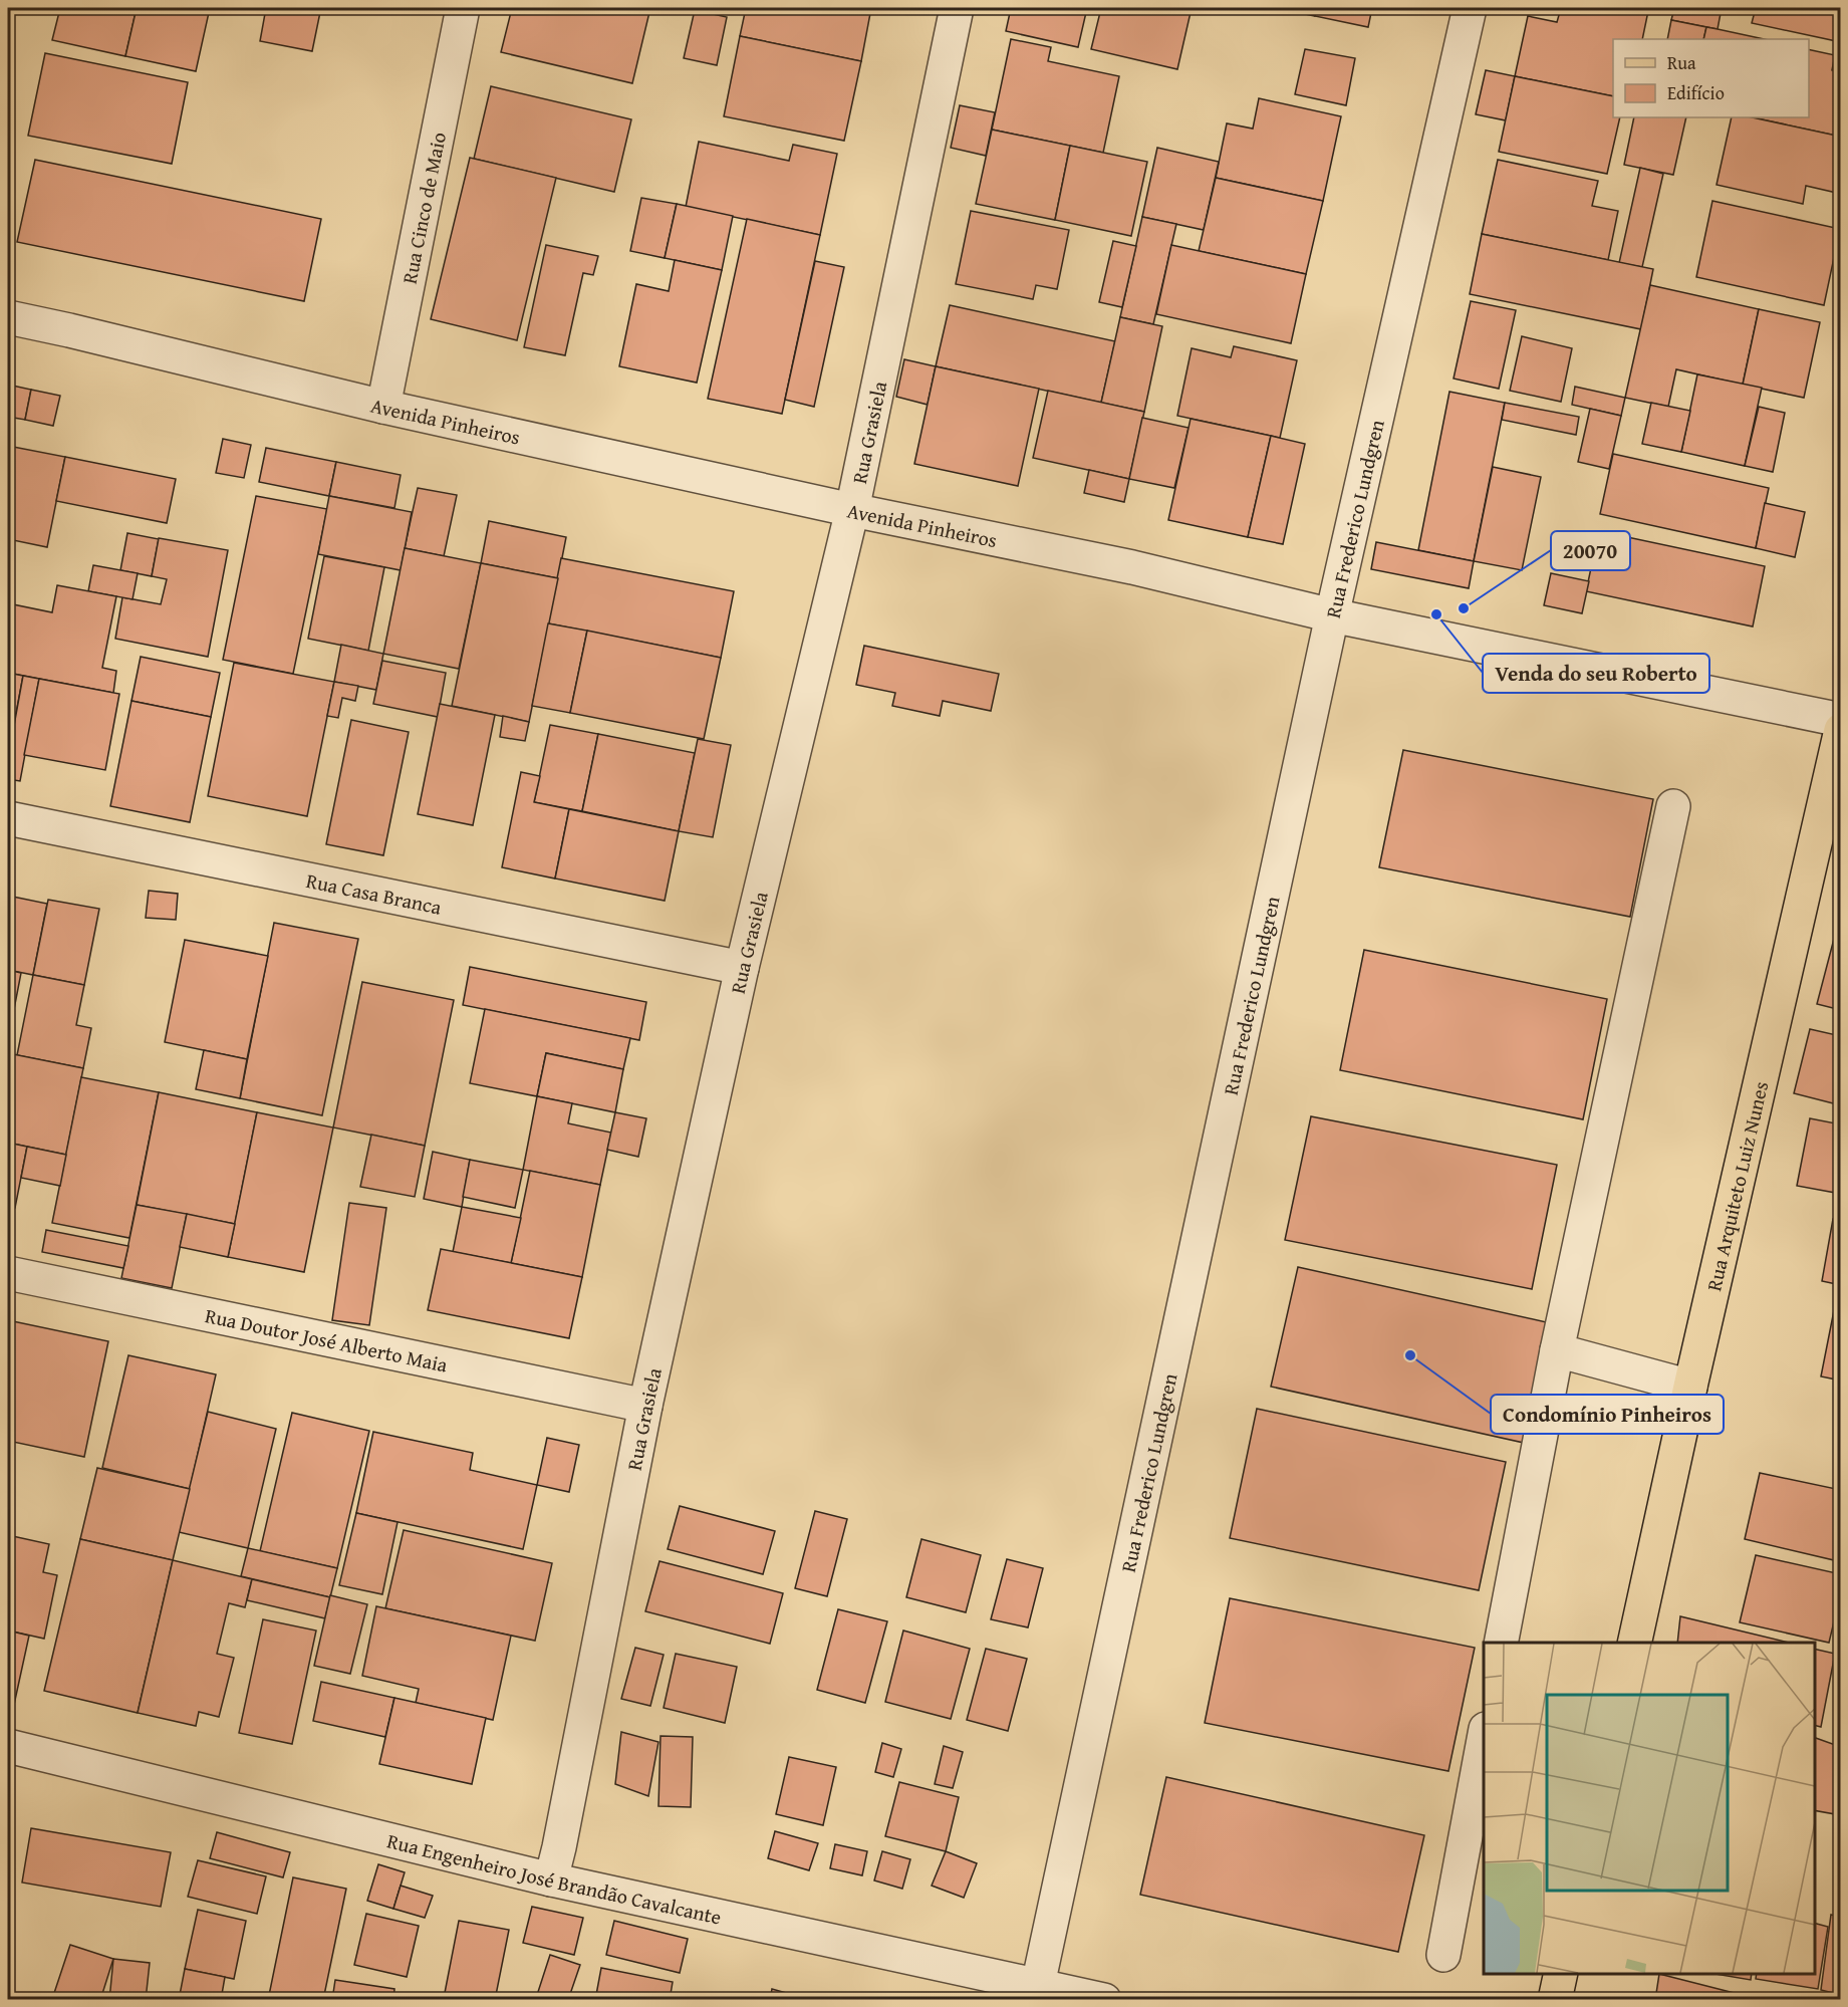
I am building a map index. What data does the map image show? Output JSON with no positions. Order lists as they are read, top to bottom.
{
  "streets": {
    "main road": ["Rua Arquiteto Luiz Nunes"],
    "street": [
      "Rua Cinco de Maio",
      "Avenida Pinheiros",
      "Rua Grasiela",
      "Rua Frederico Lundgren",
      "Rua Casa Branca",
      "Rua Doutor José Alberto Maia",
      "Rua Engenheiro José Brandão Cavalcante"
    ]
  },
  "crossings": [
    ["Rua Cinco de Maio", "Avenida Pinheiros"],
    ["Avenida Pinheiros", "Rua Grasiela"],
    ["Avenida Pinheiros", "Rua Frederico Lundgren"],
    ["Rua Grasiela", "Rua Casa Branca"],
    ["Rua Grasiela", "Rua Doutor José Alberto Maia"],
    ["Rua Grasiela", "Rua Engenheiro José Brandão Cavalcante"],
    ["Rua Frederico Lundgren", "Rua Engenheiro José Brandão Cavalcante"]
  ],
  "places": ["20070", "Venda do seu Roberto", "Condomínio Pinheiros"],
  "legend": ["Rua", "Edifício"]
}
